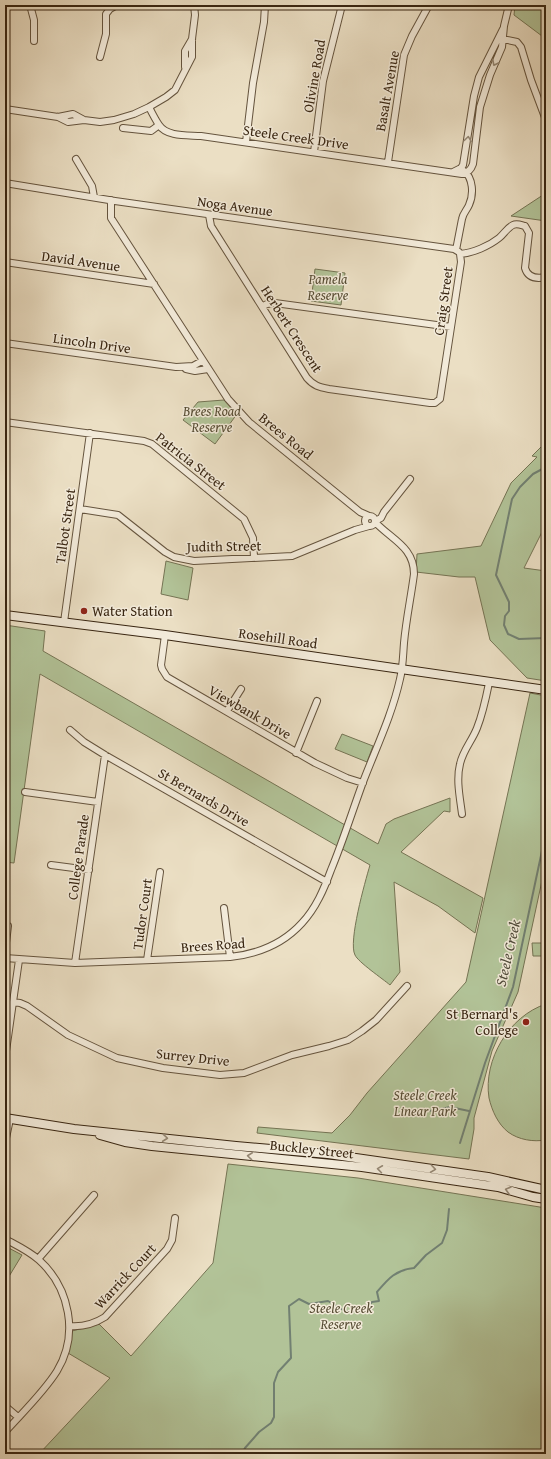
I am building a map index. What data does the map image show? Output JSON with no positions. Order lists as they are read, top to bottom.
{
  "streets": {
    "main road": ["Rosehill Road", "Buckley Street"],
    "street": [
      "Olivine Road",
      "Basalt Avenue",
      "Steele Creek Drive",
      "Noga Avenue",
      "David Avenue",
      "Craig Street",
      "Herbert Crescent",
      "Lincoln Drive",
      "Brees Road",
      "Patricia Street",
      "Talbot Street",
      "Judith Street",
      "Viewbank Drive",
      "St Bernards Drive",
      "College Parade",
      "Tudor Court",
      "Surrey Drive",
      "Warrick Court"
    ]
  },
  "crossings": [
    ["Olivine Road", "Steele Creek Drive"],
    ["Basalt Avenue", "Steele Creek Drive"],
    ["Noga Avenue", "Craig Street"],
    ["Noga Avenue", "Herbert Crescent"],
    ["Craig Street", "Herbert Crescent"],
    ["Lincoln Drive", "Brees Road"],
    ["Brees Road", "Judith Street"],
    ["Brees Road", "Rosehill Road"],
    ["Brees Road", "Viewbank Drive"],
    ["Brees Road", "St Bernards Drive"],
    ["Brees Road", "College Parade"],
    ["Brees Road", "Tudor Court"],
    ["Patricia Street", "Talbot Street"],
    ["Patricia Street", "Judith Street"],
    ["Talbot Street", "Judith Street"],
    ["Talbot Street", "Rosehill Road"],
    ["Rosehill Road", "Viewbank Drive"],
    ["St Bernards Drive", "College Parade"]
  ],
  "water": ["Steele Creek"],
  "parks": [
    "Pamela Reserve",
    "Brees Road Reserve",
    "Steele Creek Linear Park",
    "Steele Creek Reserve"
  ],
  "places": ["Water Station", "St Bernard's College"]
}
